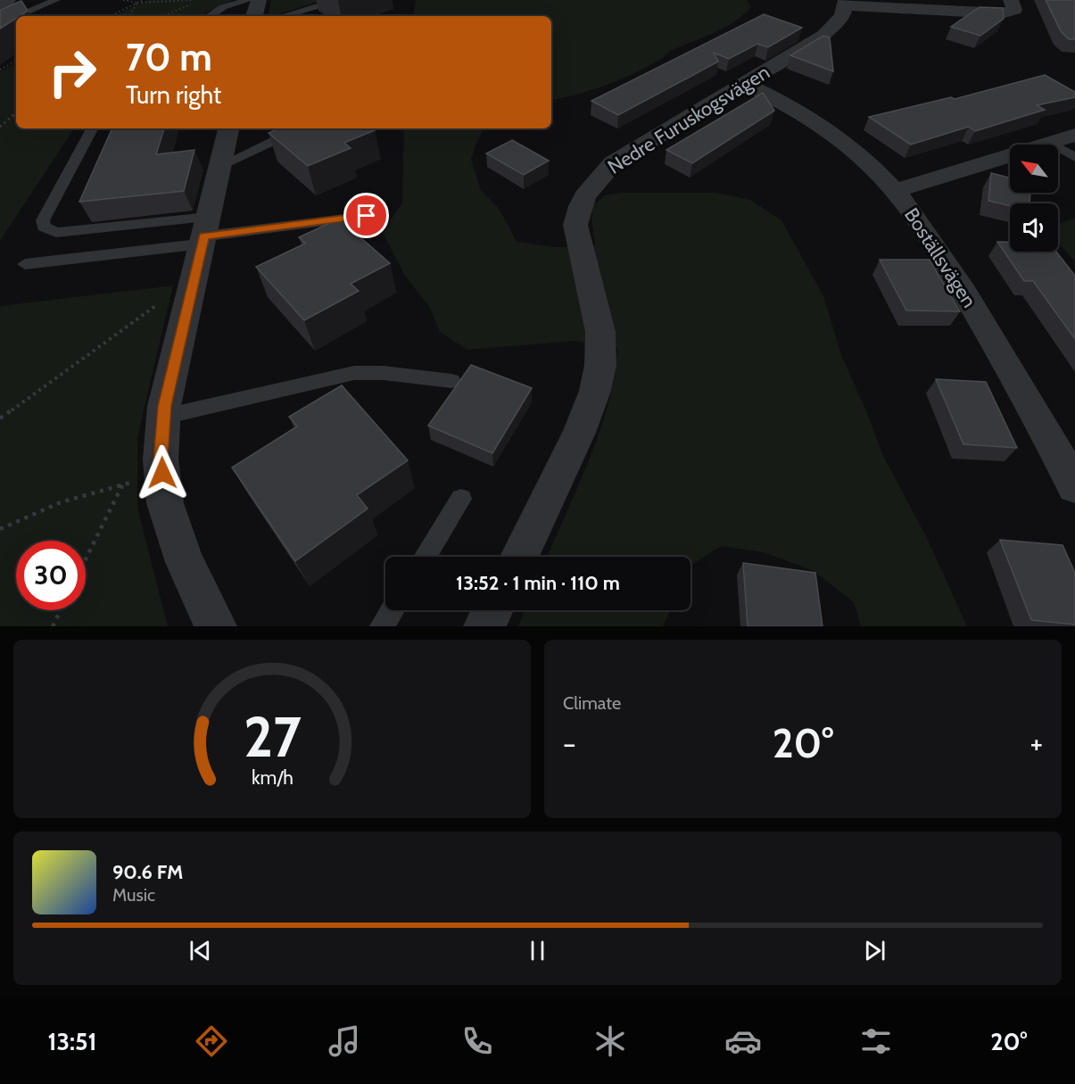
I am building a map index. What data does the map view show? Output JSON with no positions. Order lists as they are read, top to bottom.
{
  "streets": {
    "street": ["Nedre Furuskogsvägen", "Boställsvägen"]
  },
  "crossings": [
    ["Nedre Furuskogsvägen", "Boställsvägen"]
  ],
  "north": "top left",
  "page": {
    "turn": ["70 m", "Turn right"],
    "limit": "30",
    "trip": "13:52 · 1 min · 110 m",
    "tile": "Climate",
    "heat": ["−", "20°", "+"],
    "song": ["90.6 FM", "Music"],
    "tabs": ["13:51", "20°"],
    "gauge": ["27", "km/h"]
  }
}
